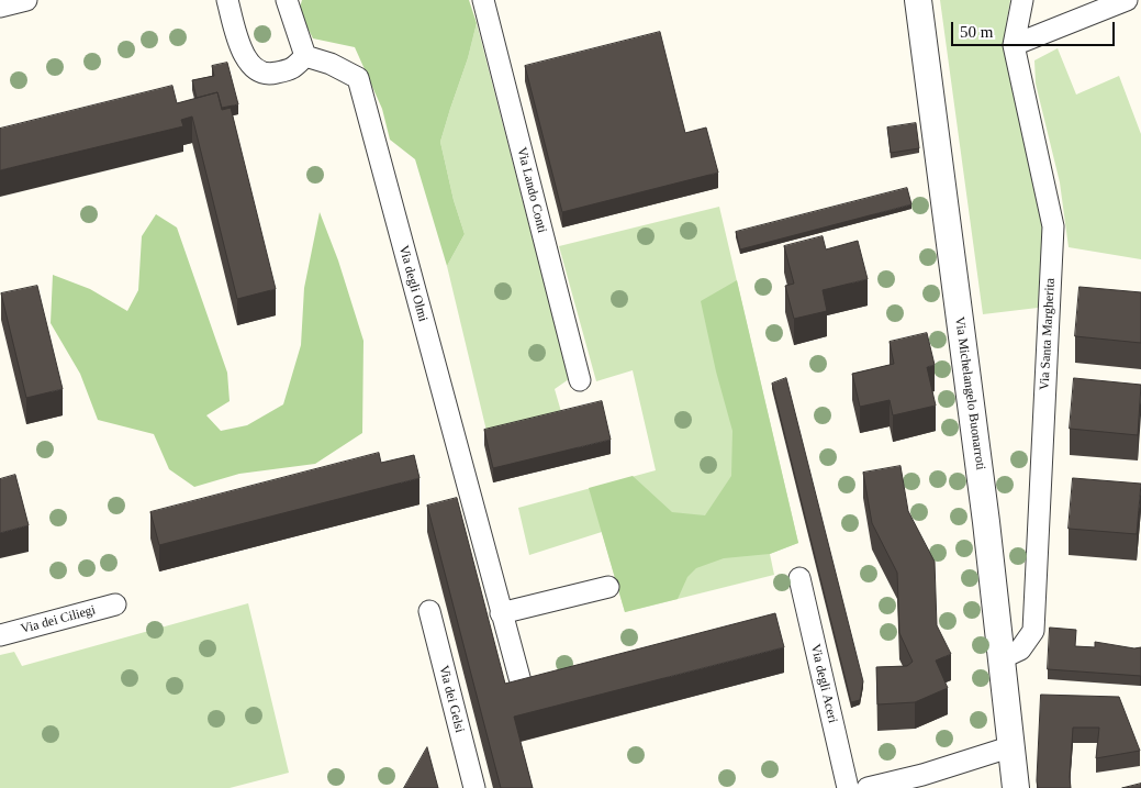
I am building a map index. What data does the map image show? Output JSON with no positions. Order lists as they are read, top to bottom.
{
  "streets": {
    "street": [
      "Via Lando Conti",
      "Via degli Olmi",
      "Via Santa Margherita",
      "Via Michelangelo Buonarroti",
      "Via dei Ciliegi",
      "Via degli Aceri",
      "Via dei Gelsi"
    ]
  },
  "crossings": [
    ["Via Santa Margherita", "Via Michelangelo Buonarroti"]
  ],
  "scale_bar": "50 m"
}
